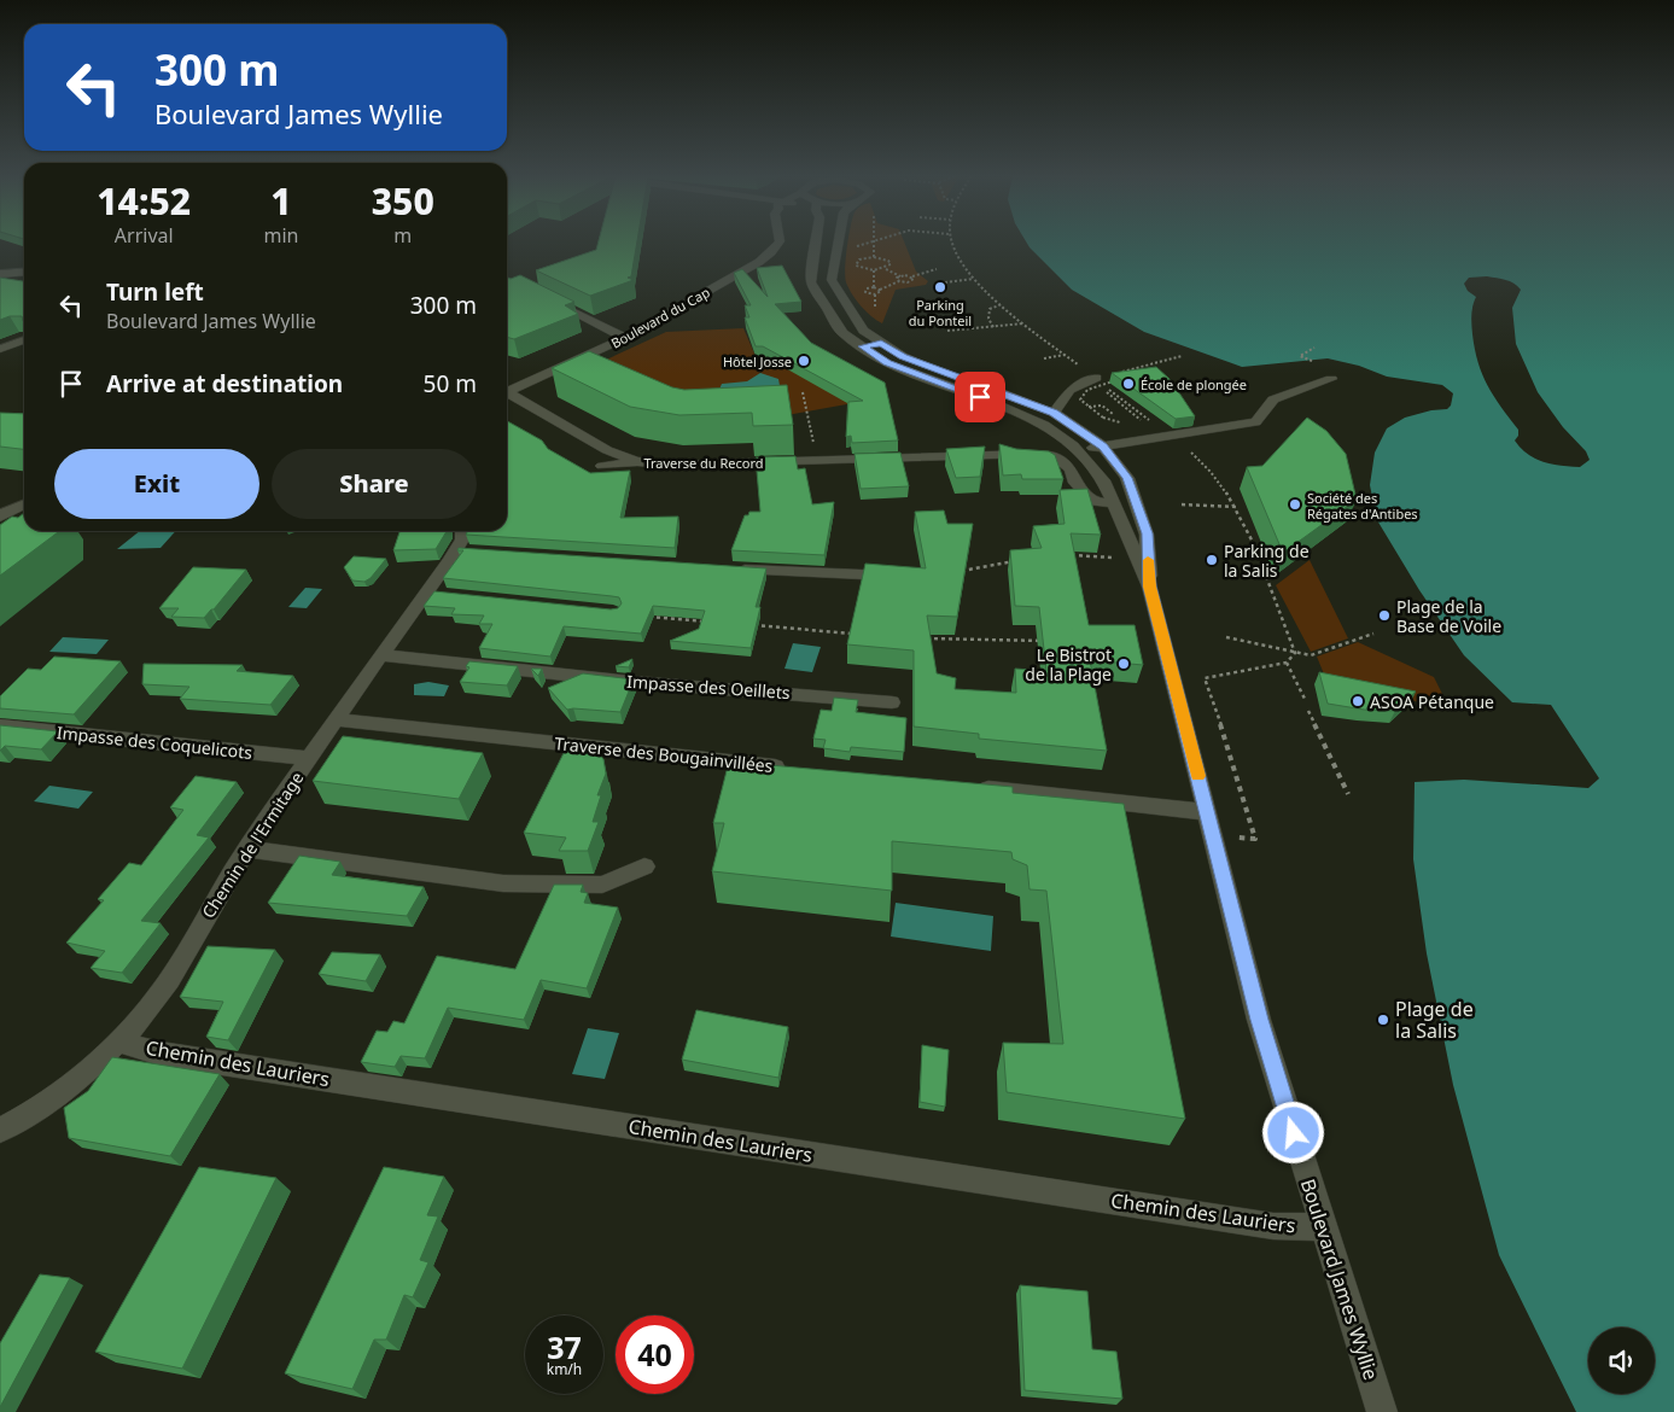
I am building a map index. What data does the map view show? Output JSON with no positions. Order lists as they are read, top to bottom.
{
  "streets": {
    "street": [
      "Boulevard du Cap",
      "Traverse du Record",
      "Impasse des Oeillets",
      "Impasse des Coquelicots",
      "Traverse des Bougainvillées",
      "Chemin de l'Ermitage",
      "Chemin des Lauriers",
      "Boulevard James Wyllie"
    ]
  },
  "crossings": [
    ["Traverse du Record", "Boulevard James Wyllie"],
    ["Impasse des Oeillets", "Chemin de l'Ermitage"],
    ["Impasse des Coquelicots", "Chemin de l'Ermitage"],
    ["Traverse des Bougainvillées", "Chemin de l'Ermitage"],
    ["Chemin de l'Ermitage", "Chemin des Lauriers"],
    ["Chemin des Lauriers", "Boulevard James Wyllie"]
  ],
  "places": [
    "Parking du Ponteil",
    "Hôtel Josse",
    "École de plongée",
    "Société des Régates d'Antibes",
    "Parking de la Salis",
    "Plage de la Base de Voile",
    "Le Bistrot de la Plage",
    "ASOA Pétanque",
    "Plage de la Salis"
  ],
  "page": {
    "turn": ["300 m", "Boulevard James Wyllie"],
    "eta": [
      "14:52",
      "Arrival",
      "1",
      "min",
      "350",
      "m"
    ],
    "list": [
      {
        "name": "Turn left",
        "note": "Boulevard James Wyllie",
        "value": "300 m"
      },
      {
        "name": "Arrive at destination",
        "value": "50 m"
      }
    ],
    "buttons": ["Exit", "Share"],
    "speed": "37 km/h",
    "limit": "40"
  }
}
